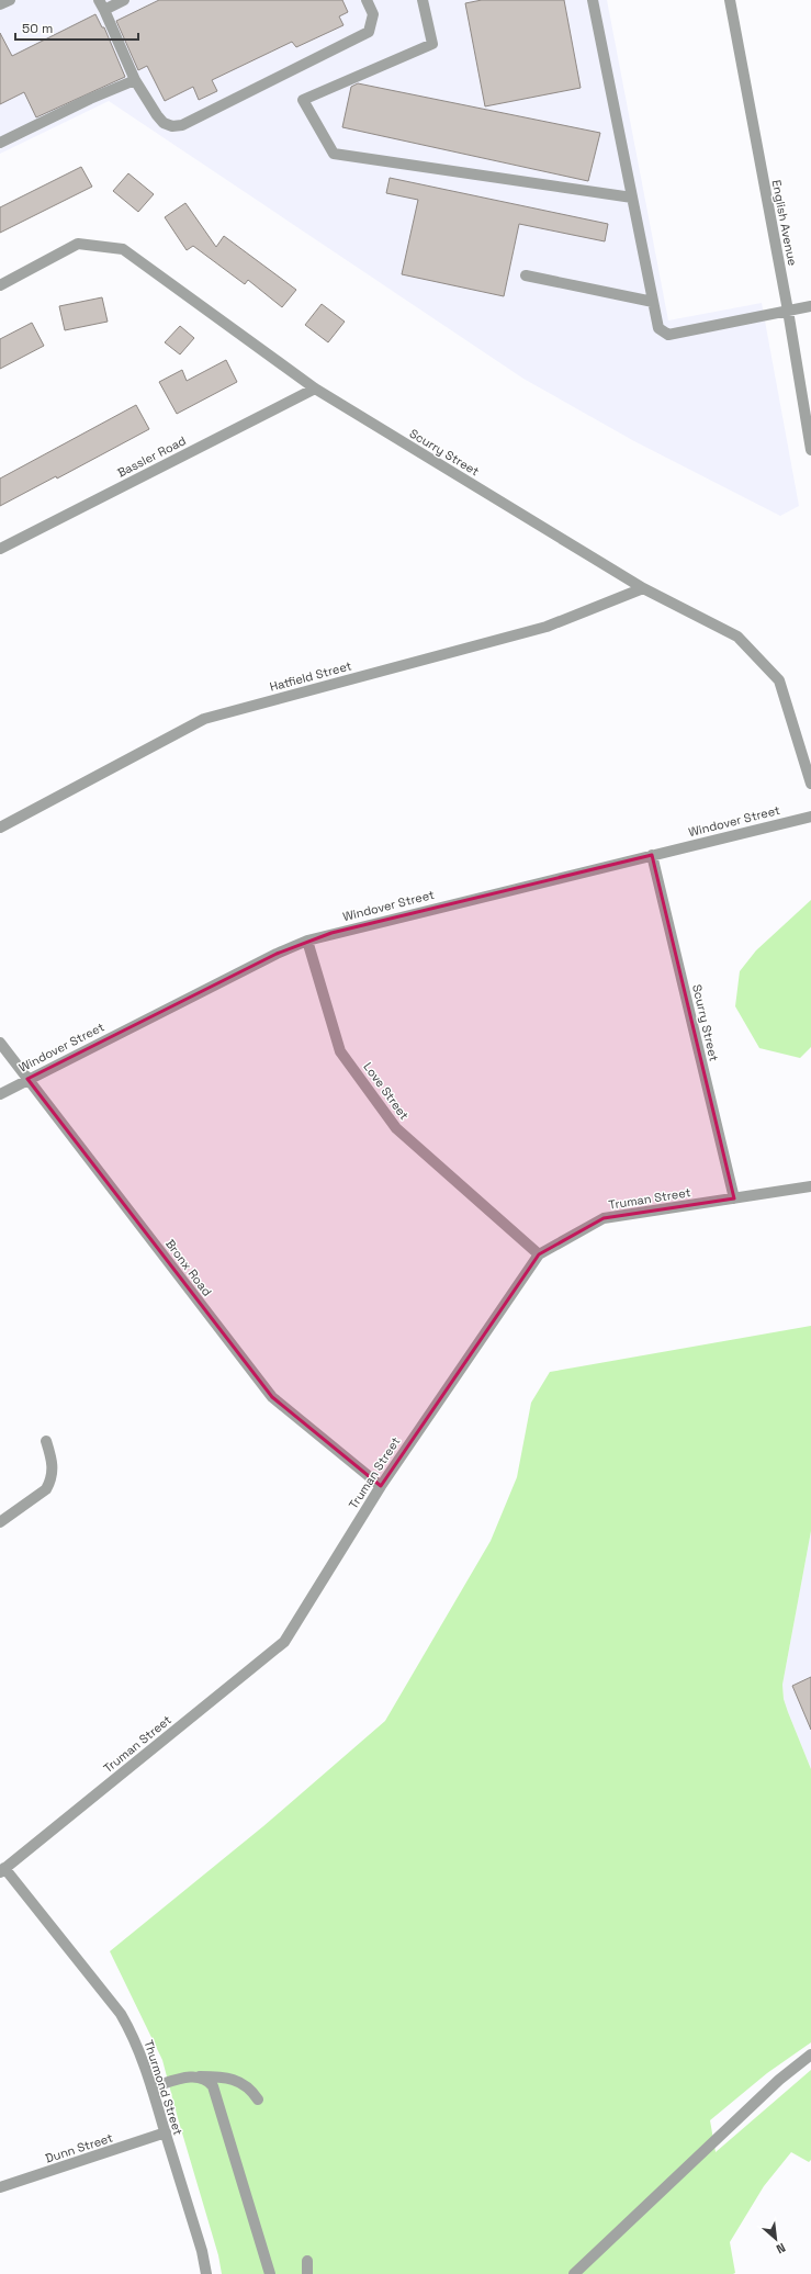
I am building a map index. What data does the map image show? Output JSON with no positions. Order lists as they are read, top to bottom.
{
  "streets": {
    "street": [
      "English Avenue",
      "Scurry Street",
      "Bassler Road",
      "Hatfield Street",
      "Windover Street",
      "Love Street",
      "Truman Street",
      "Bronx Road",
      "Thurmond Street",
      "Dunn Street"
    ]
  },
  "crossings": [
    ["Scurry Street", "Bassler Road"],
    ["Scurry Street", "Hatfield Street"],
    ["Scurry Street", "Windover Street"],
    ["Scurry Street", "Truman Street"],
    ["Windover Street", "Love Street"],
    ["Windover Street", "Bronx Road"],
    ["Love Street", "Truman Street"],
    ["Truman Street", "Bronx Road"],
    ["Truman Street", "Thurmond Street"],
    ["Thurmond Street", "Dunn Street"]
  ],
  "scale_bar": "50 m",
  "north": "bottom right"
}
